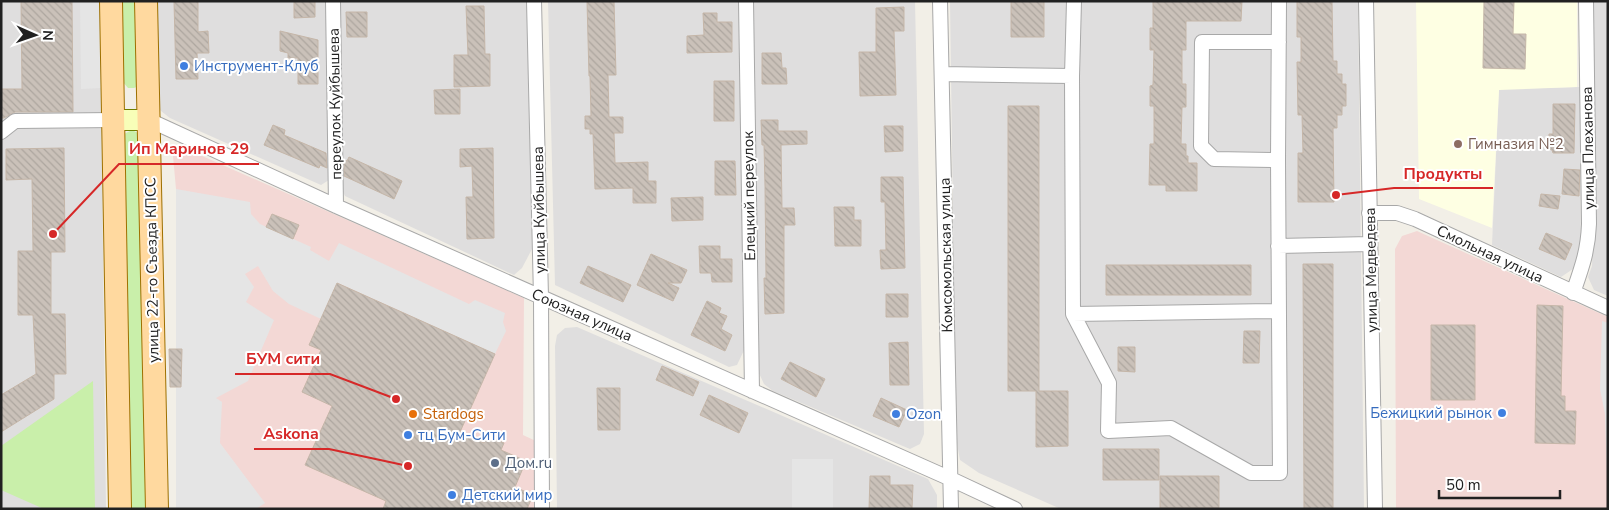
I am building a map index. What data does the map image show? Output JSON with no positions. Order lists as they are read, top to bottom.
{
  "streets": {
    "main road": ["улица 22-го Съезда КПСС"],
    "street": [
      "переулок Куйбышева",
      "улица Плеханова",
      "Елецкий переулок",
      "улица Куйбышева",
      "Смольная улица",
      "Комсомольская улица",
      "улица Медведева",
      "Союзная улица"
    ]
  },
  "crossings": [
    ["переулок Куйбышева", "Союзная улица"],
    ["улица Плеханова", "Смольная улица"],
    ["Елецкий переулок", "Союзная улица"],
    ["улица Куйбышева", "Союзная улица"],
    ["Смольная улица", "улица Медведева"],
    ["Комсомольская улица", "Союзная улица"],
    ["улица 22-го Съезда КПСС", "Союзная улица"]
  ],
  "places": [
    "Инструмент-Клуб",
    "Гимназия №2",
    "Продукты",
    "Ип Маринов 29",
    "БУМ сити",
    "Бежицкий рынок",
    "Stardogs",
    "Ozon",
    "тц Бум-Сити",
    "Дом.ru",
    "Askona",
    "Детский мир"
  ],
  "scale_bar": "50 m",
  "north": "right"
}
